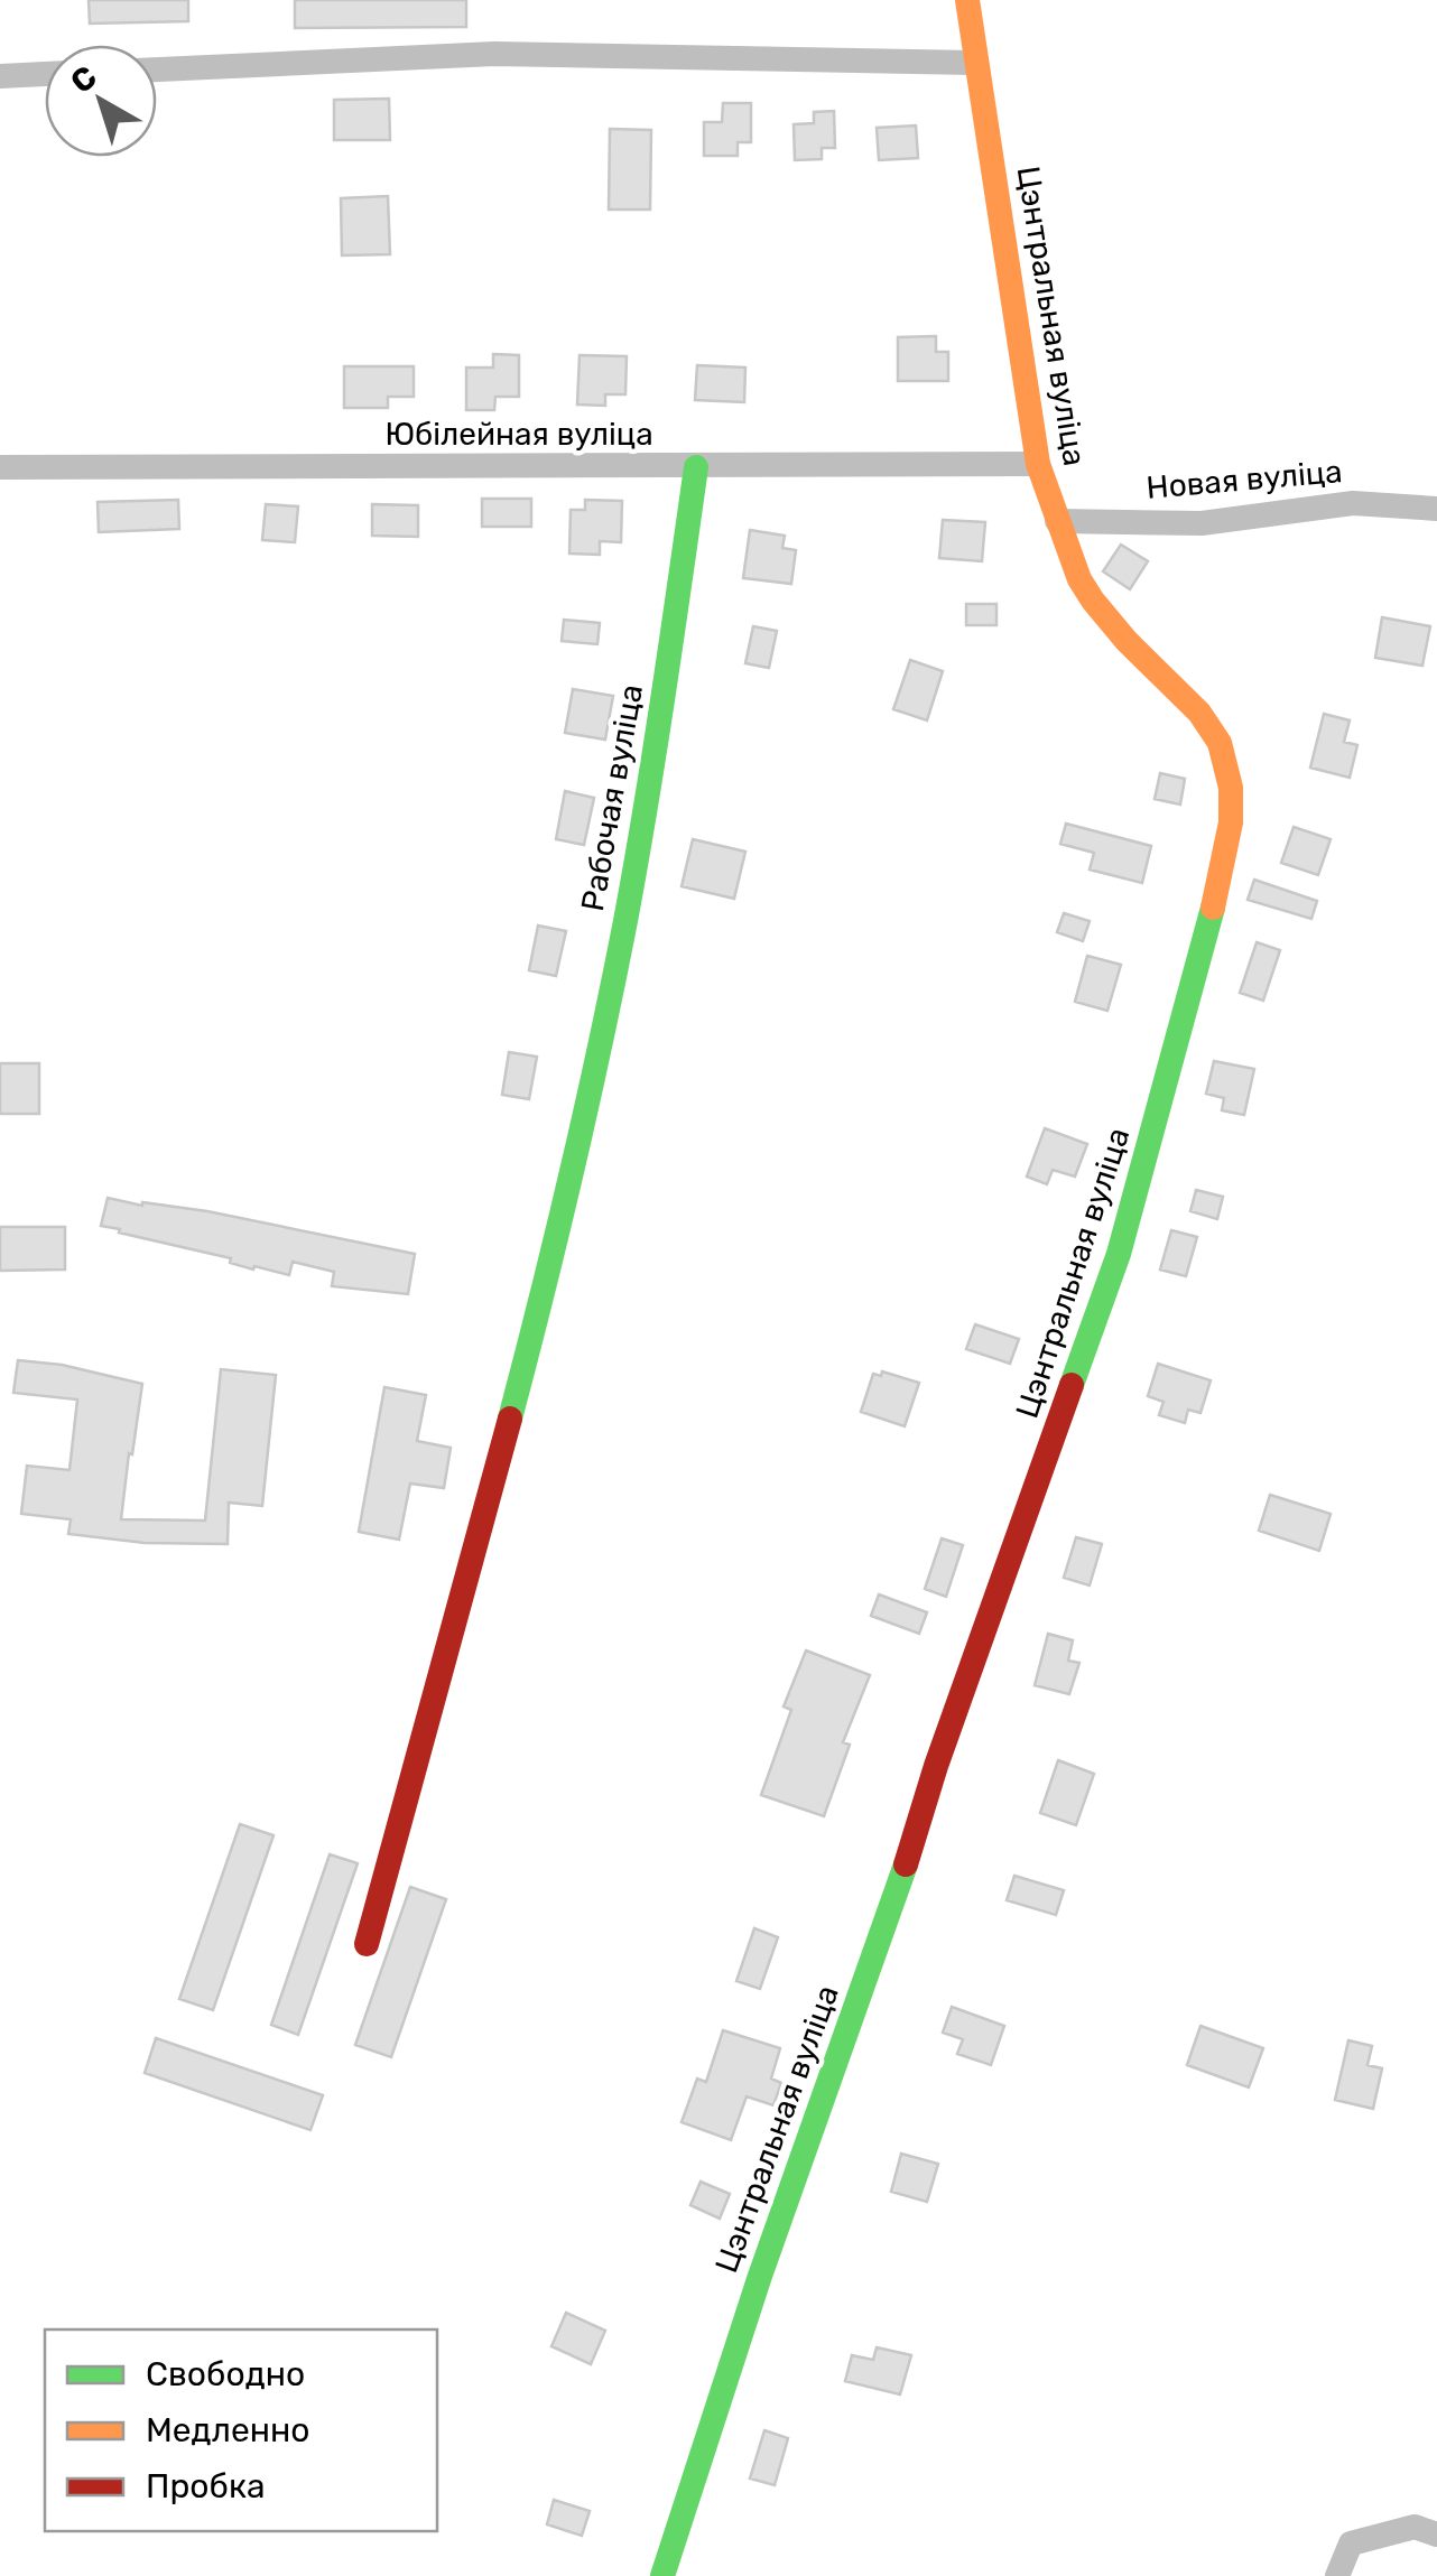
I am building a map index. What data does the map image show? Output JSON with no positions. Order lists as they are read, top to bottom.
{
  "streets": {
    "street": [
      "Цэнтральная вуліца",
      "Юбілейная вуліца",
      "Новая вуліца",
      "Рабочая вуліца"
    ]
  },
  "crossings": [
    ["Цэнтральная вуліца", "Юбілейная вуліца"],
    ["Цэнтральная вуліца", "Новая вуліца"],
    ["Юбілейная вуліца", "Рабочая вуліца"]
  ],
  "legend": ["Свободно", "Медленно", "Пробка"],
  "north": "top left"
}
